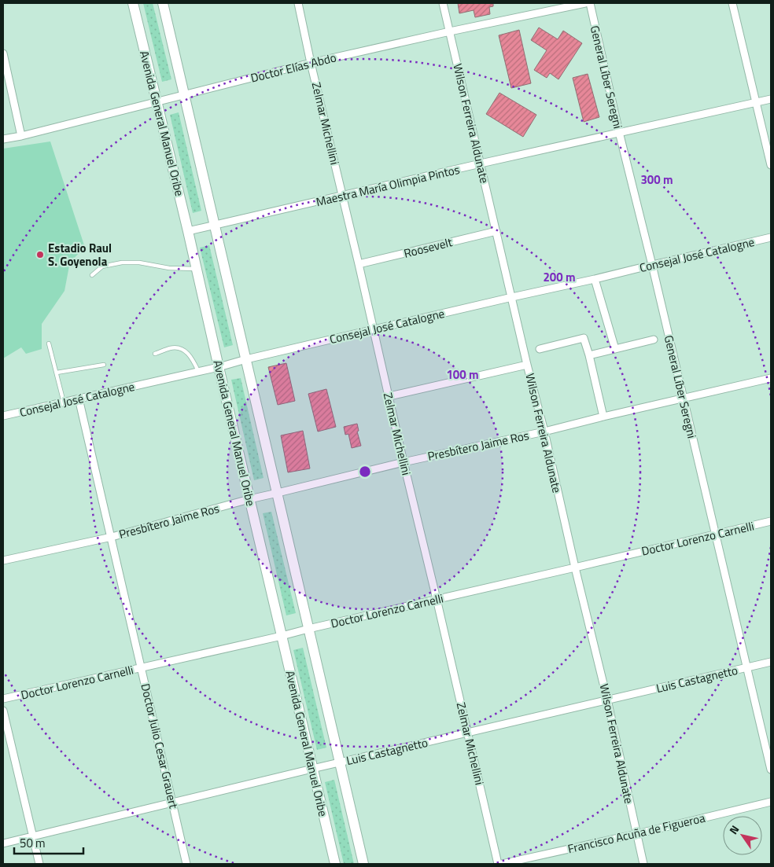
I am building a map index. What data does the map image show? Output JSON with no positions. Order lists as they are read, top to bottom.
{
  "streets": {
    "main road": ["Avenida General Manuel Oribe"],
    "street": [
      "Doctor Elías Abdo",
      "General Líber Seregni",
      "Zelmar Michellini",
      "Wilson Ferreira Aldunate",
      "Maestra María Olimpia Pintos",
      "Roosevelt",
      "Consejal José Catalogne",
      "Presbítero Jaime Ros",
      "Doctor Lorenzo Carnelli",
      "Luis Castagnetto",
      "Doctor Julio Cesar Grauert",
      "Francisco Acuña de Figueroa"
    ]
  },
  "crossings": [
    ["Doctor Elías Abdo", "Avenida General Manuel Oribe"],
    ["Doctor Elías Abdo", "Zelmar Michellini"],
    ["Doctor Elías Abdo", "Wilson Ferreira Aldunate"],
    ["General Líber Seregni", "Maestra María Olimpia Pintos"],
    ["General Líber Seregni", "Consejal José Catalogne"],
    ["General Líber Seregni", "Presbítero Jaime Ros"],
    ["General Líber Seregni", "Doctor Lorenzo Carnelli"],
    ["General Líber Seregni", "Luis Castagnetto"],
    ["Avenida General Manuel Oribe", "Maestra María Olimpia Pintos"],
    ["Avenida General Manuel Oribe", "Consejal José Catalogne"],
    ["Avenida General Manuel Oribe", "Presbítero Jaime Ros"],
    ["Avenida General Manuel Oribe", "Doctor Lorenzo Carnelli"],
    ["Avenida General Manuel Oribe", "Luis Castagnetto"],
    ["Zelmar Michellini", "Maestra María Olimpia Pintos"],
    ["Zelmar Michellini", "Roosevelt"],
    ["Zelmar Michellini", "Consejal José Catalogne"],
    ["Zelmar Michellini", "Presbítero Jaime Ros"],
    ["Zelmar Michellini", "Doctor Lorenzo Carnelli"],
    ["Zelmar Michellini", "Luis Castagnetto"],
    ["Wilson Ferreira Aldunate", "Maestra María Olimpia Pintos"],
    ["Wilson Ferreira Aldunate", "Roosevelt"],
    ["Wilson Ferreira Aldunate", "Consejal José Catalogne"],
    ["Wilson Ferreira Aldunate", "Presbítero Jaime Ros"],
    ["Wilson Ferreira Aldunate", "Doctor Lorenzo Carnelli"],
    ["Wilson Ferreira Aldunate", "Luis Castagnetto"],
    ["Wilson Ferreira Aldunate", "Francisco Acuña de Figueroa"],
    ["Consejal José Catalogne", "Doctor Julio Cesar Grauert"],
    ["Presbítero Jaime Ros", "Doctor Julio Cesar Grauert"],
    ["Doctor Lorenzo Carnelli", "Doctor Julio Cesar Grauert"],
    ["Luis Castagnetto", "Doctor Julio Cesar Grauert"]
  ],
  "places": ["Estadio Raul S. Goyenola"],
  "scale_bar": "50 m",
  "north": "top left",
  "rings": ["300 m", "200 m", "100 m"]
}
